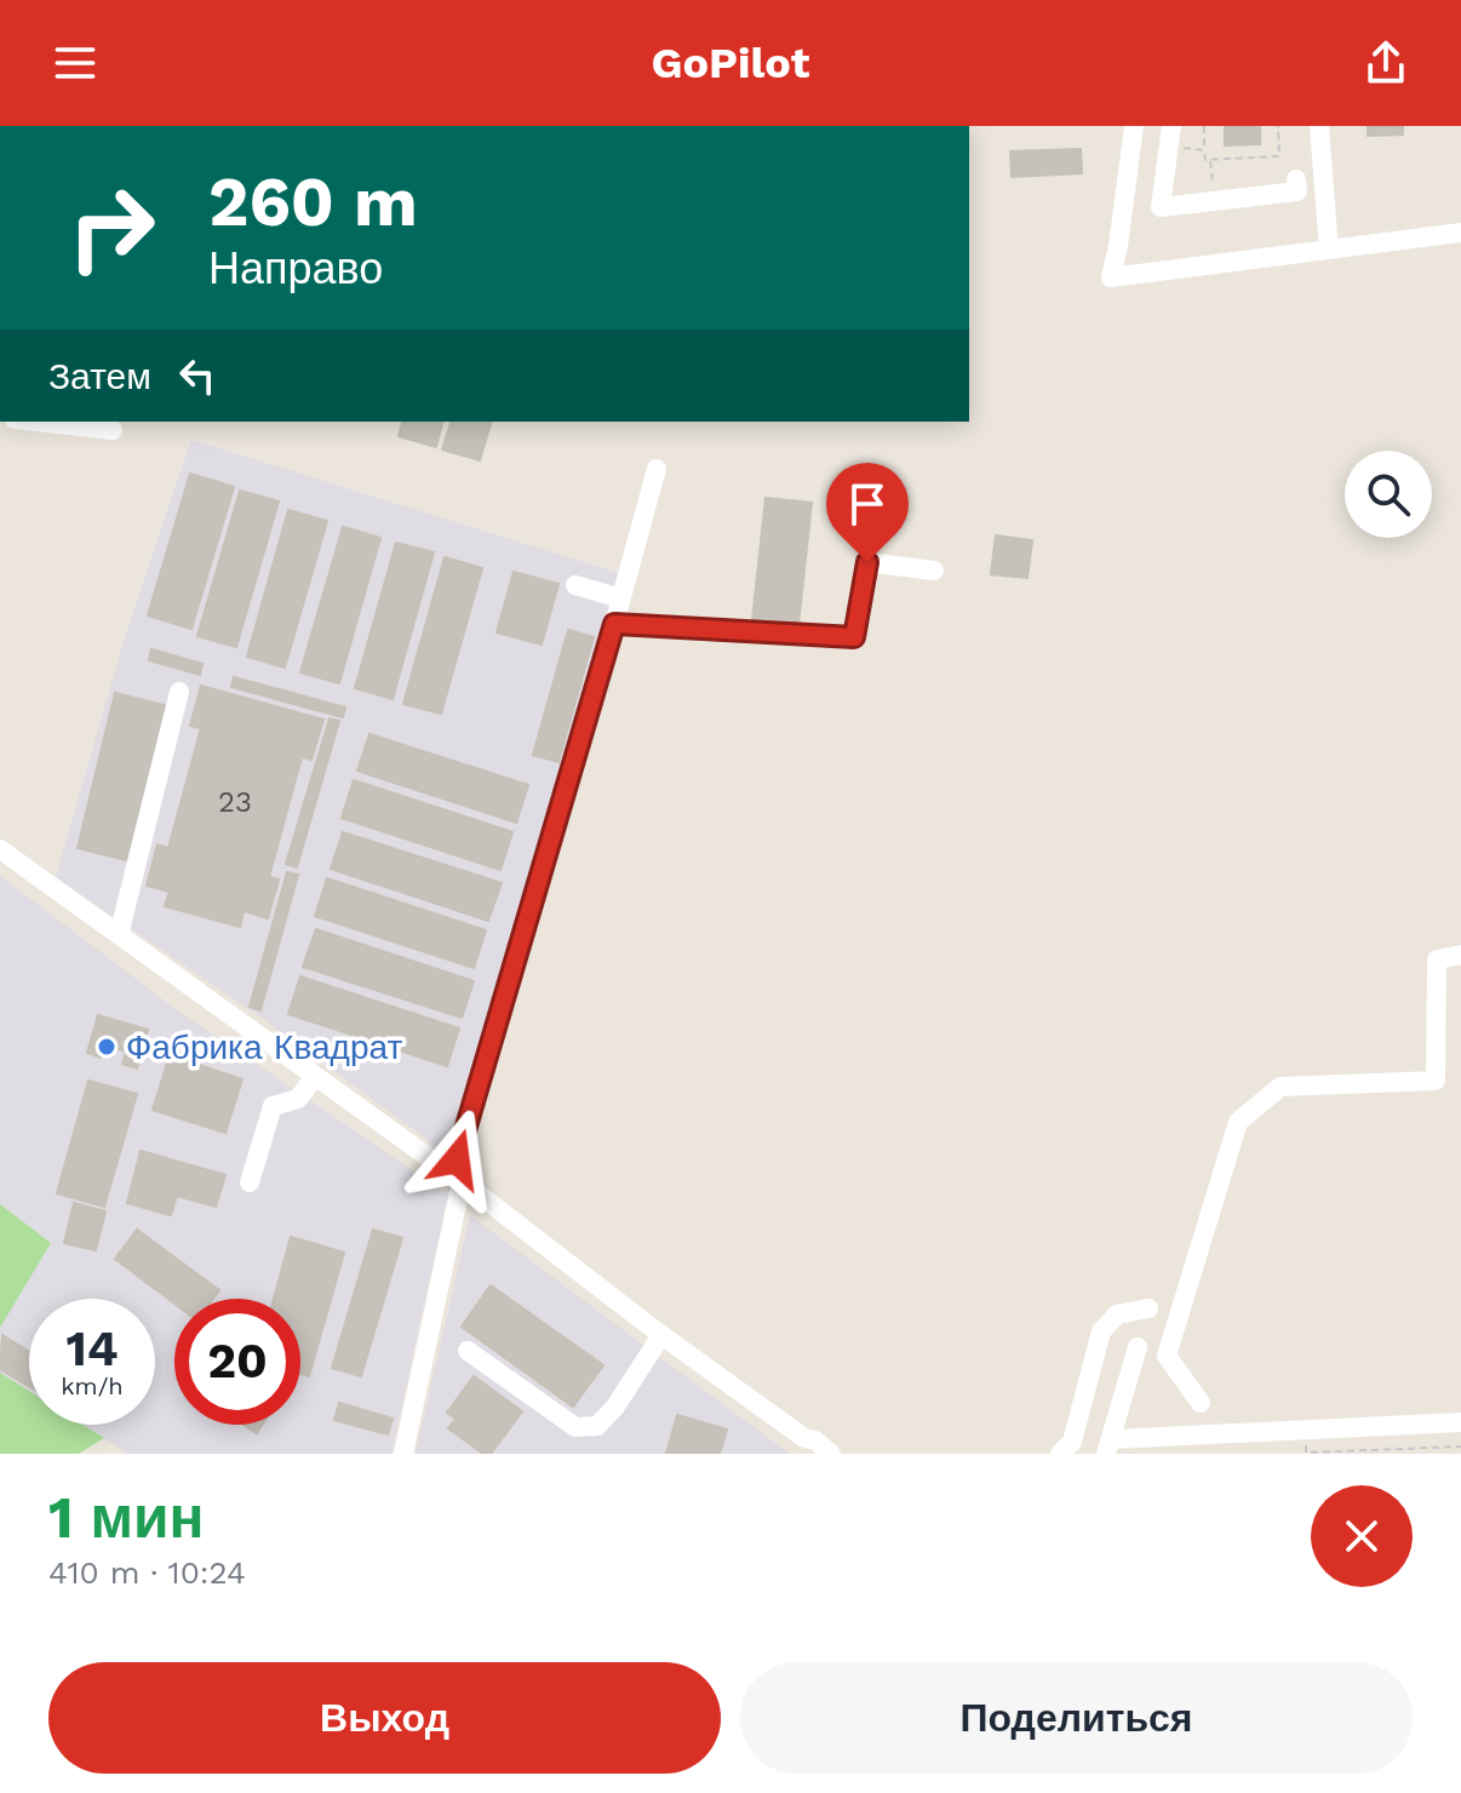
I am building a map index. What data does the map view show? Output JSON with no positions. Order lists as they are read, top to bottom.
{
  "places": ["Фабрика Квадрат"],
  "house_numbers": ["23"],
  "page": {
    "header": "GoPilot",
    "turn": ["260 m", "Направо"],
    "then": "Затем",
    "speed": "14 km/h",
    "limit": "20",
    "heading": ["1 мин", "410 m · 10:24"],
    "buttons": ["Выход", "Поделиться"]
  }
}
